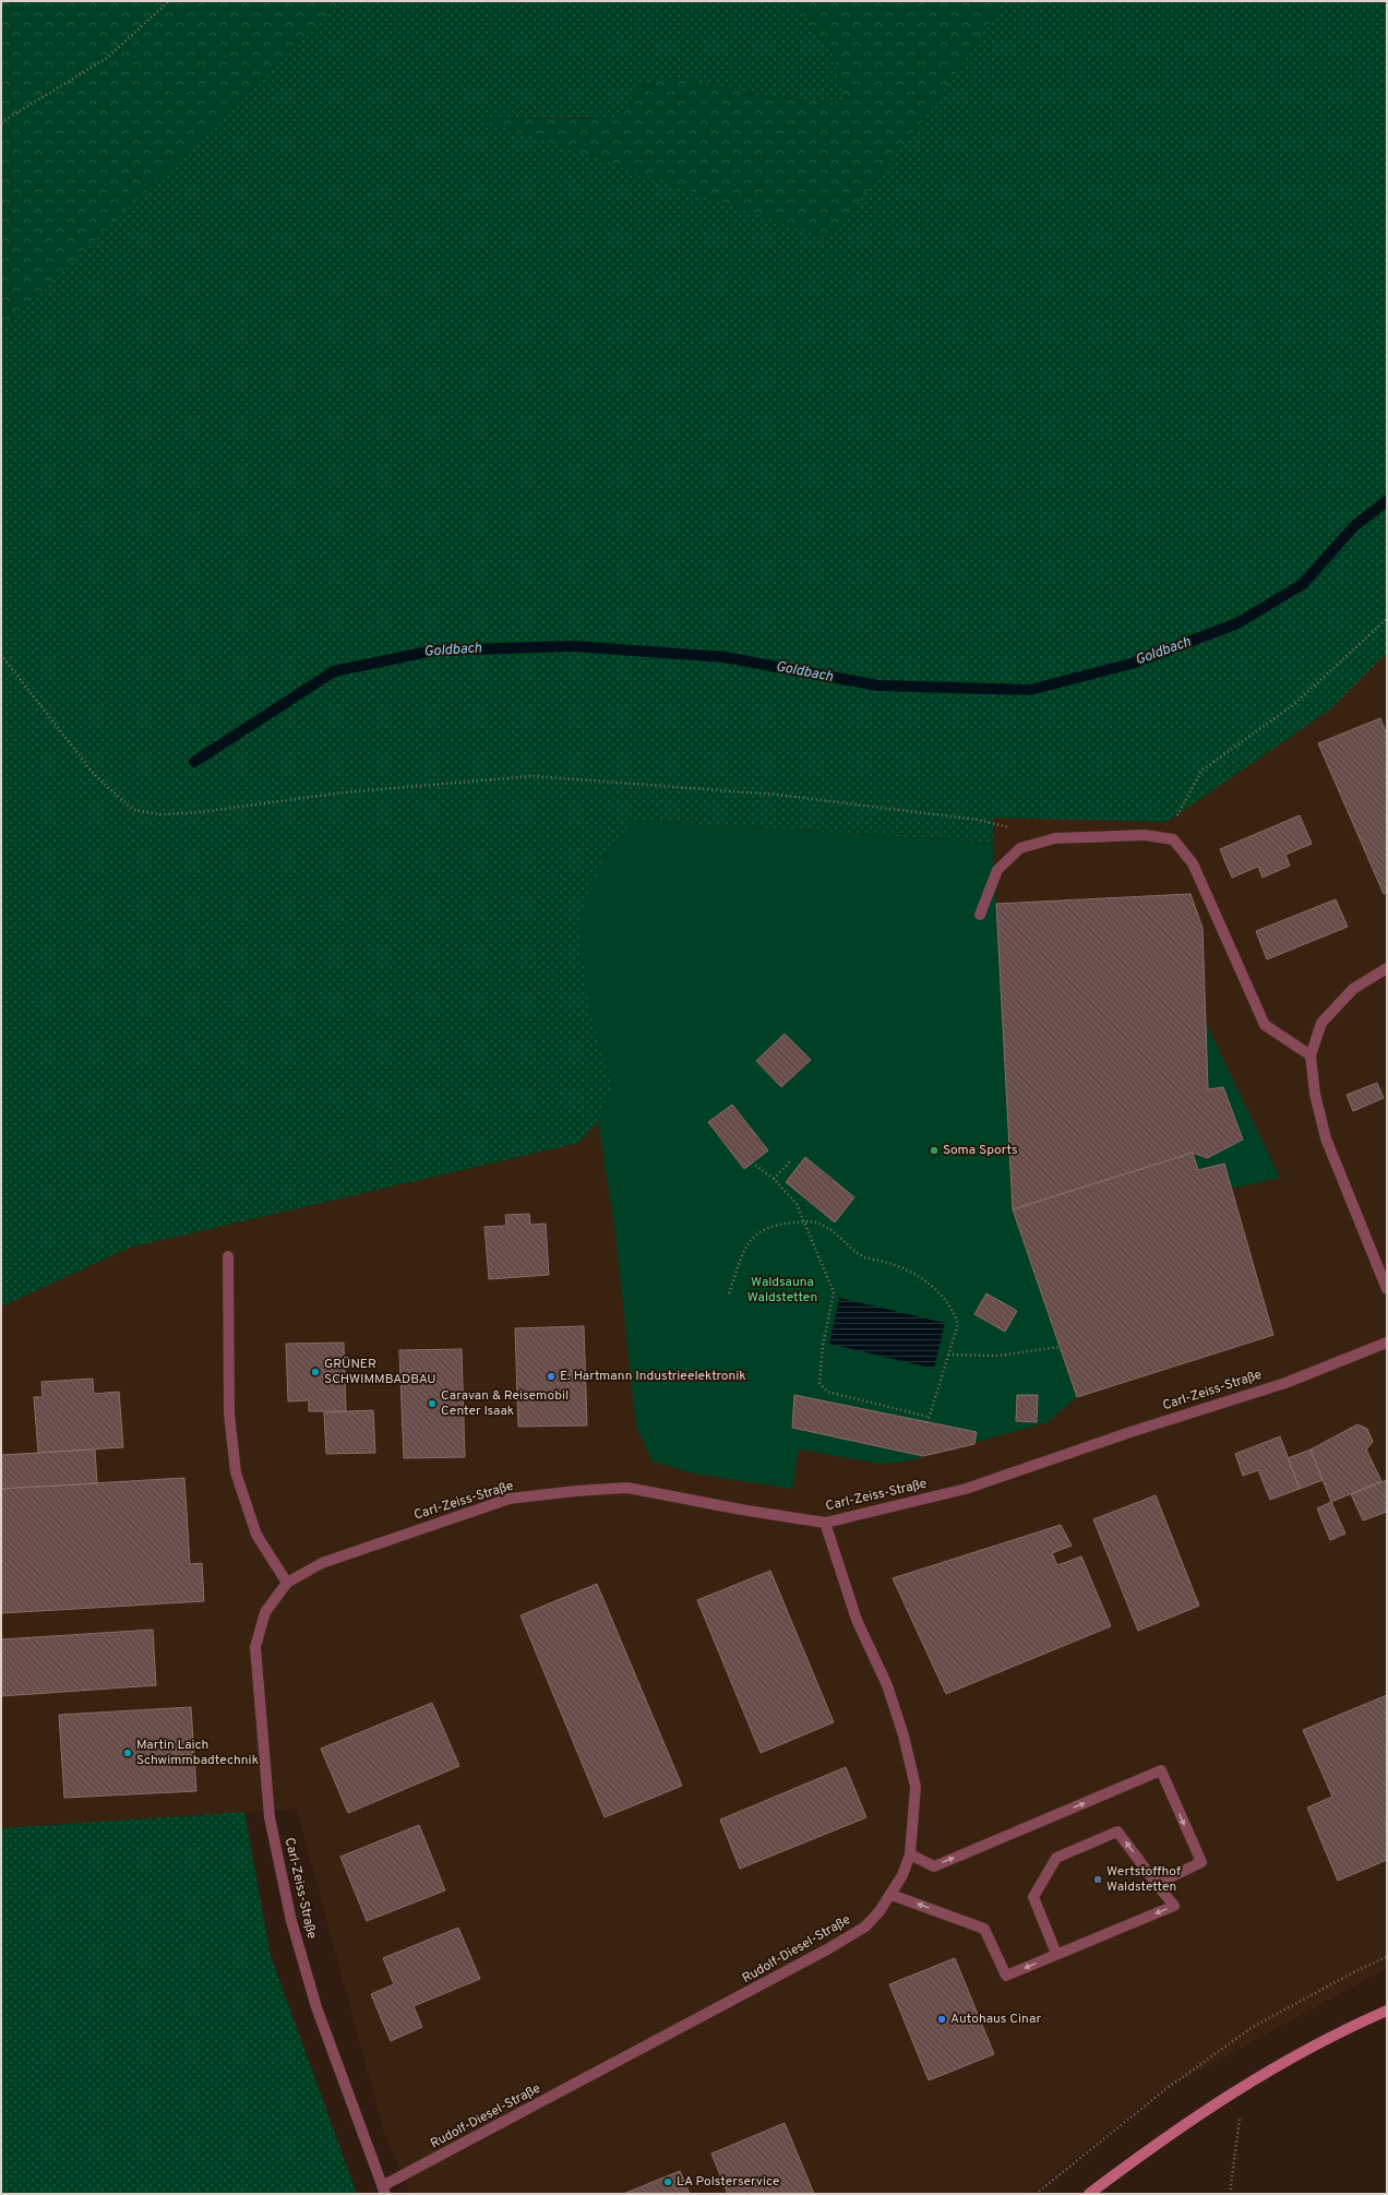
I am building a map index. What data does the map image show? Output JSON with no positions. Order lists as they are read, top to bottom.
{
  "streets": {
    "street": ["Carl-Zeiss-Straße", "Rudolf-Diesel-Straße"]
  },
  "crossings": [
    ["Carl-Zeiss-Straße", "Rudolf-Diesel-Straße"]
  ],
  "water": ["Goldbach"],
  "parks": ["Waldsauna Waldstetten"],
  "places": [
    "Soma Sports",
    "GRÜNER SCHWIMMBADBAU",
    "E. Hartmann Industrieelektronik",
    "Caravan & Reisemobil Center Isaak",
    "Martin Laich Schwimmbadtechnik",
    "Wertstoffhof Waldstetten",
    "Autohaus Cinar",
    "LA Polsterservice"
  ]
}
